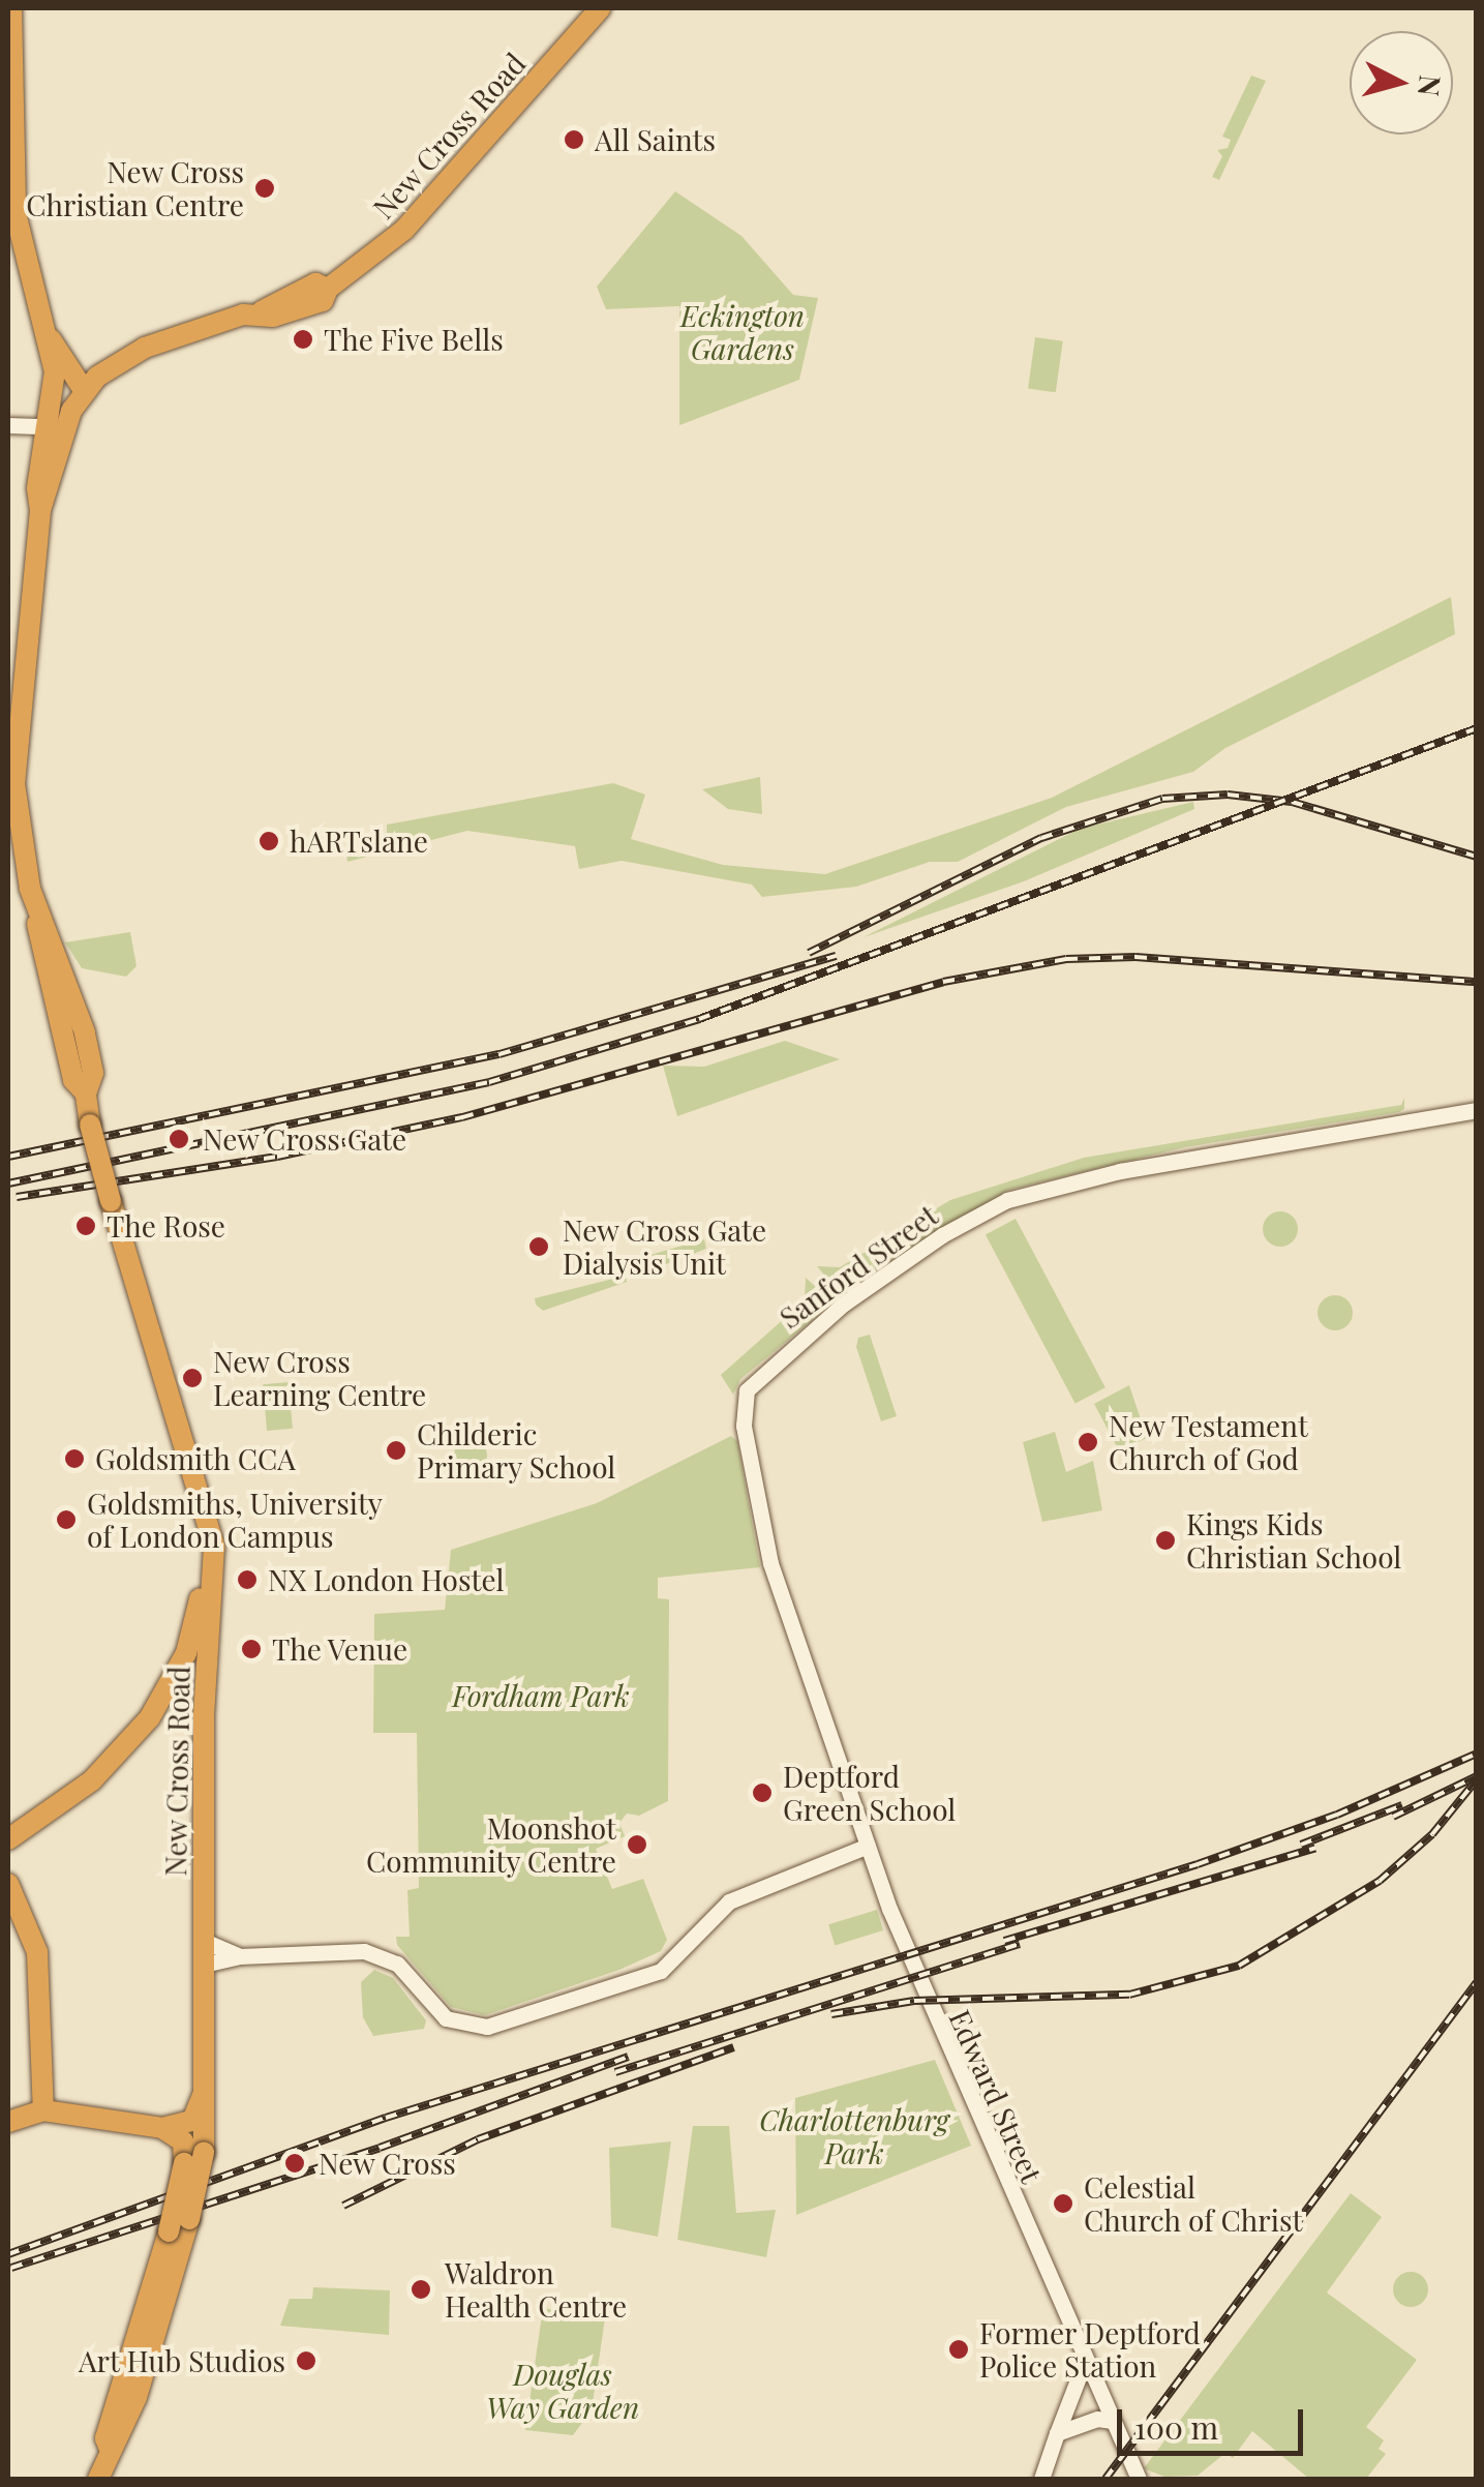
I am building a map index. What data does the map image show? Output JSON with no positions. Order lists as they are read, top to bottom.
{
  "streets": {
    "highway": ["New Cross Road"],
    "main road": ["Sanford Street", "Edward Street"]
  },
  "crossings": [
    ["Sanford Street", "Edward Street"]
  ],
  "parks": [
    "Eckington Gardens",
    "Fordham Park",
    "Charlottenburg Park",
    "Douglas Way Garden"
  ],
  "places": [
    "All Saints",
    "New Cross Christian Centre",
    "The Five Bells",
    "hARTslane",
    "New Cross Gate",
    "The Rose",
    "New Cross Gate Dialysis Unit",
    "New Cross Learning Centre",
    "New Testament Church of God",
    "Childeric Primary School",
    "Goldsmith CCA",
    "Goldsmiths, University of London Campus",
    "Kings Kids Christian School",
    "NX London Hostel",
    "The Venue",
    "Deptford Green School",
    "Moonshot Community Centre",
    "New Cross",
    "Celestial Church of Christ",
    "Waldron Health Centre",
    "Former Deptford Police Station",
    "Art Hub Studios"
  ],
  "scale_bar": "100 m",
  "north": "right"
}
